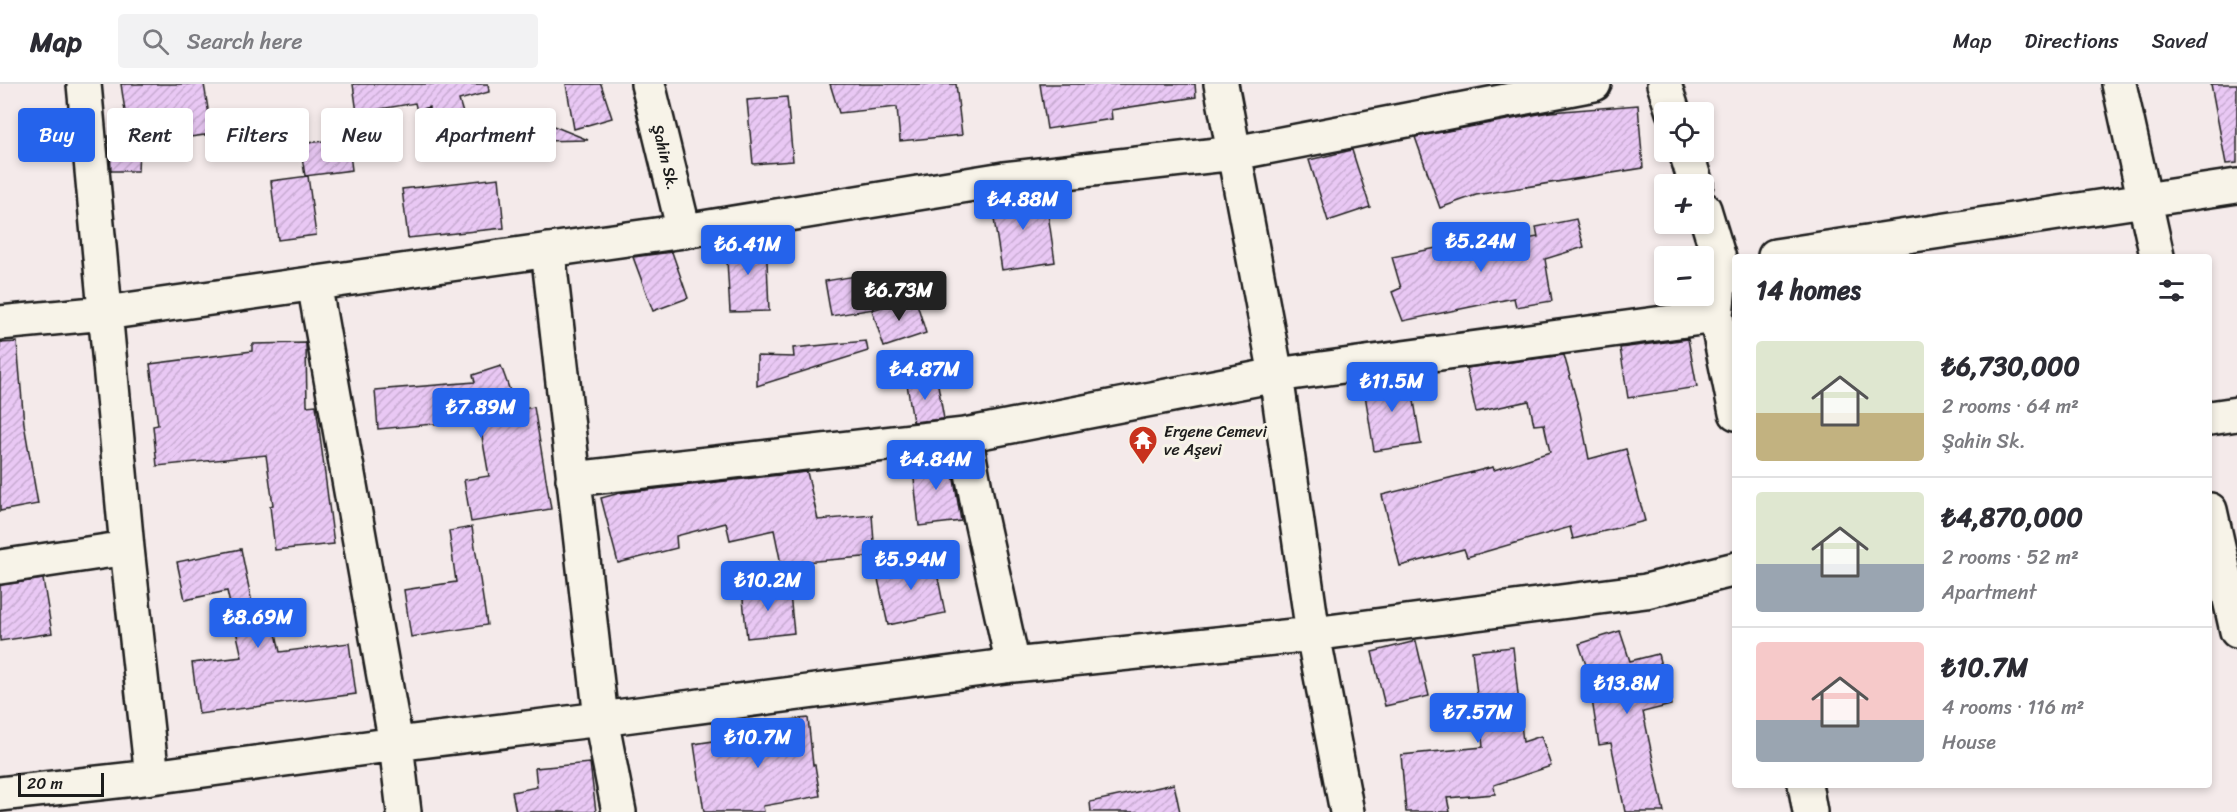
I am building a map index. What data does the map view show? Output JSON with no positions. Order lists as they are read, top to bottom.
{
  "streets": {
    "street": ["Şahin Sk."]
  },
  "places": {
    "temple": ["Ergene Cemevi ve Aşevi"]
  },
  "scale_bar": "20 m",
  "page": {
    "header": "Map",
    "search": "Search here",
    "nav": ["Map", "Directions", "Saved"],
    "map_buttons": ["+", "−"],
    "chip": [
      "Buy",
      "Rent",
      "Filters",
      "New",
      "Apartment"
    ],
    "price": [
      "₺4.88M",
      "₺5.24M",
      "₺6.41M",
      "₺6.73M",
      "₺4.87M",
      "₺11.5M",
      "₺7.89M",
      "₺4.84M",
      "₺5.94M",
      "₺10.2M",
      "₺8.69M",
      "₺13.8M",
      "₺7.57M",
      "₺10.7M"
    ],
    "heading": "14 homes",
    "list": [
      {
        "name": "₺6,730,000",
        "note": "2 rooms · 64 m² · Şahin Sk."
      },
      {
        "name": "₺4,870,000",
        "note": "2 rooms · 52 m² · Apartment"
      },
      {
        "name": "₺10.7M",
        "note": "4 rooms · 116 m² · House"
      }
    ],
    "scale": "20 m"
  }
}
